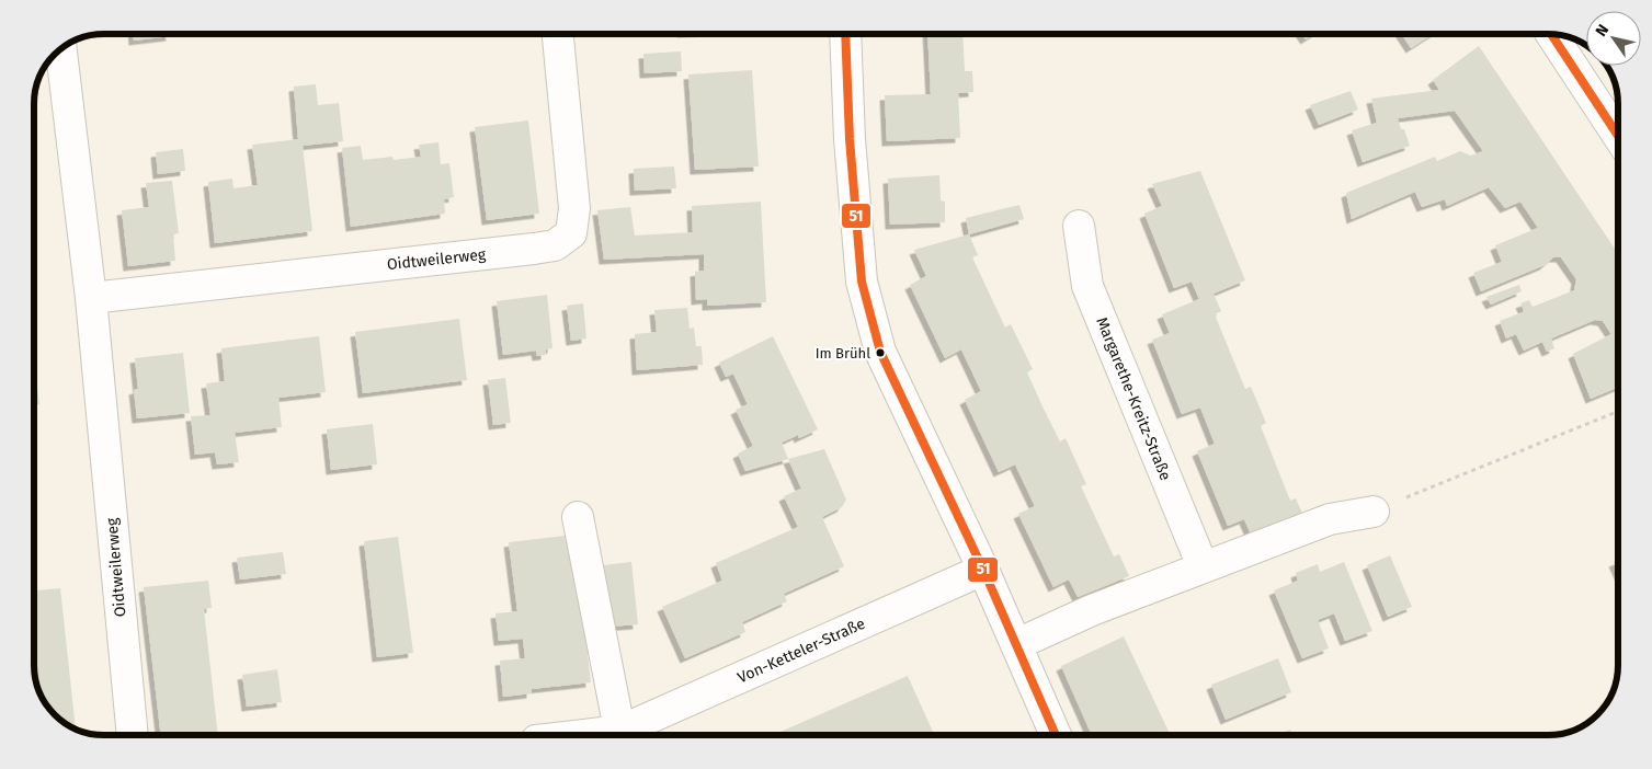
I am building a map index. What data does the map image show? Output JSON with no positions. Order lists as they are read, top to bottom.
{
  "streets": {
    "street": ["Oidtweilerweg", "Margarethe-Kreitz-Straße", "Von-Ketteler-Straße"]
  },
  "places": ["Im Brühl"],
  "lines": ["transit line 51"],
  "north": "top left"
}
